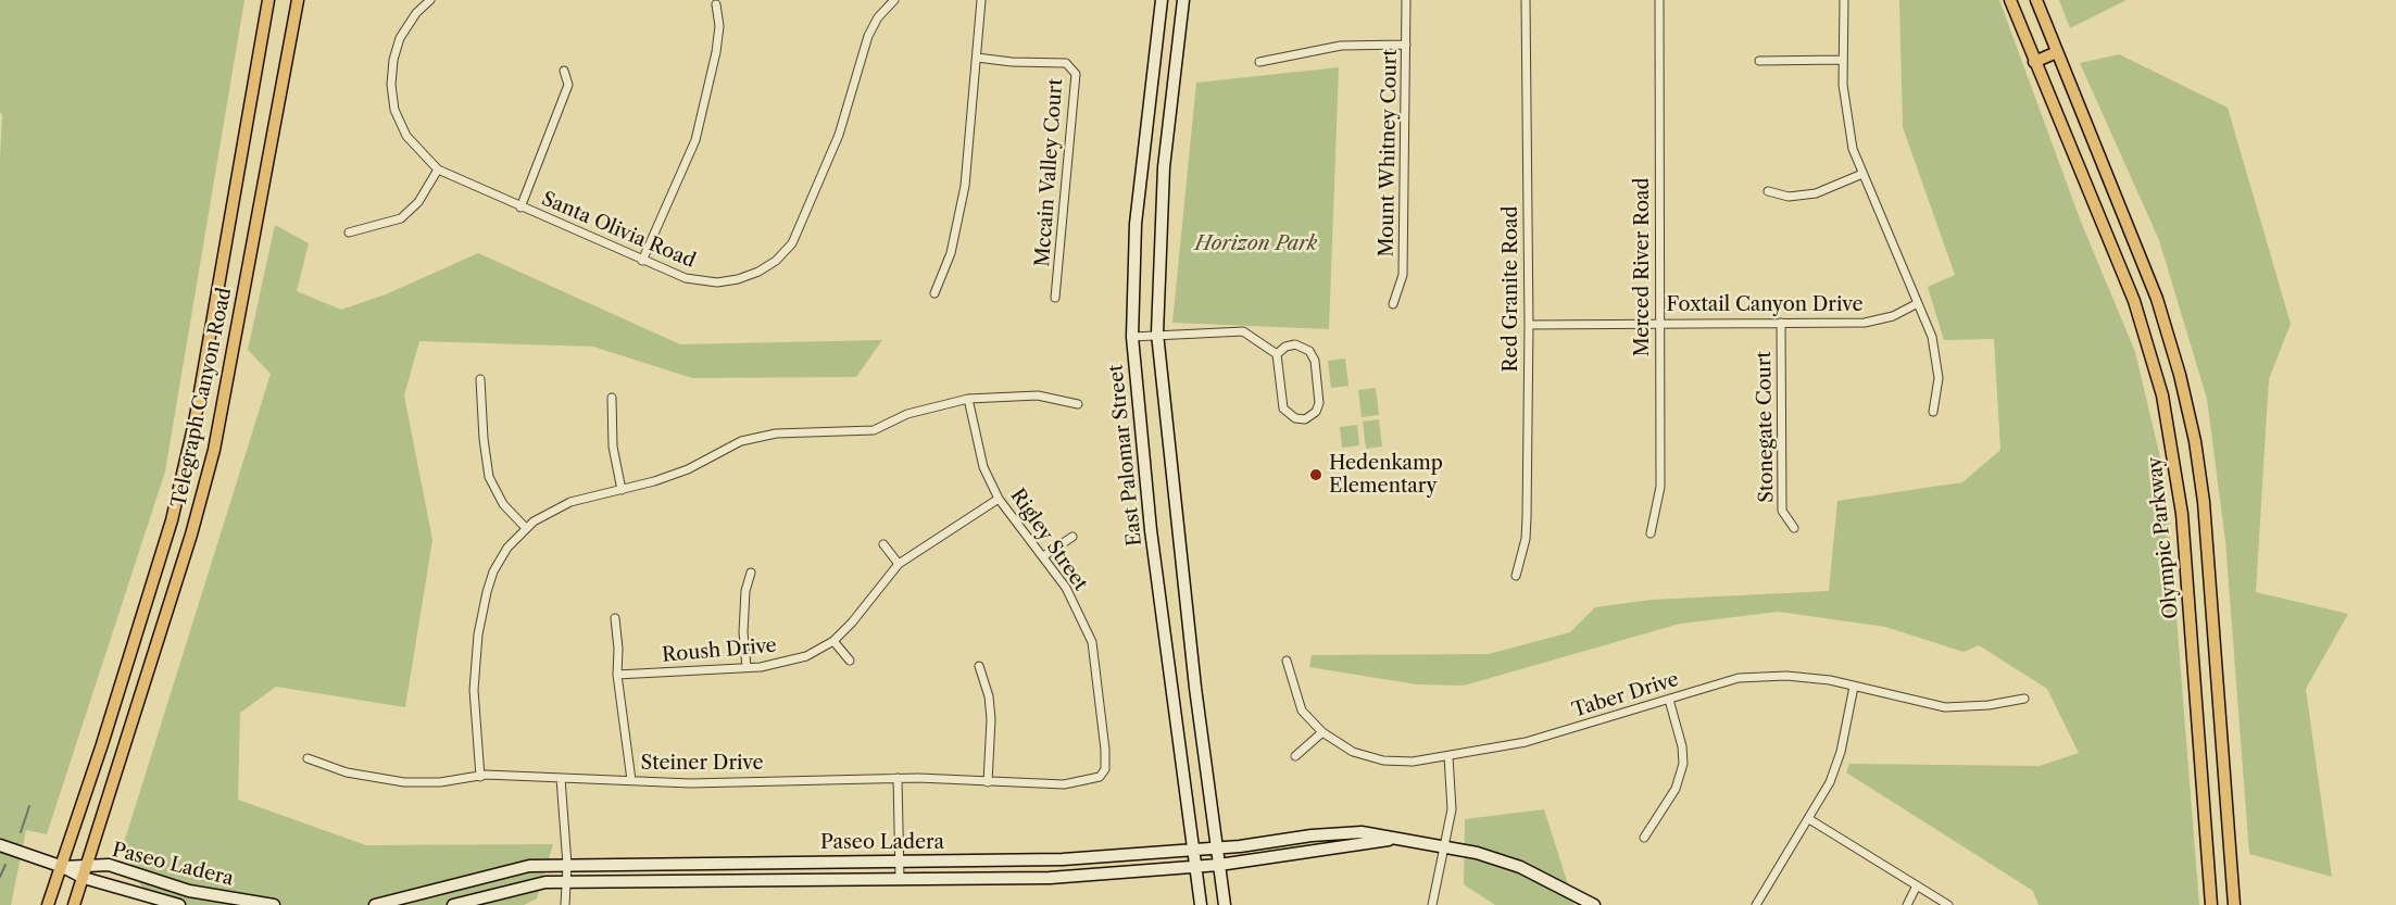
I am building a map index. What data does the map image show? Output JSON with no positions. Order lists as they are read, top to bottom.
{
  "streets": {
    "main road": [
      "Telegraph Canyon Road",
      "East Palomar Street",
      "Olympic Parkway",
      "Paseo Ladera"
    ],
    "street": [
      "Mount Whitney Court",
      "Mccain Valley Court",
      "Santa Olivia Road",
      "Merced River Road",
      "Red Granite Road",
      "Foxtail Canyon Drive",
      "Stonegate Court",
      "Rigley Street",
      "Roush Drive",
      "Taber Drive",
      "Steiner Drive"
    ]
  },
  "crossings": [
    ["Merced River Road", "Foxtail Canyon Drive"],
    ["Red Granite Road", "Foxtail Canyon Drive"],
    ["Foxtail Canyon Drive", "Stonegate Court"],
    ["Telegraph Canyon Road", "Paseo Ladera"],
    ["East Palomar Street", "Paseo Ladera"],
    ["Rigley Street", "Roush Drive"],
    ["Rigley Street", "Steiner Drive"]
  ],
  "parks": ["Horizon Park"],
  "places": ["Hedenkamp Elementary"]
}
